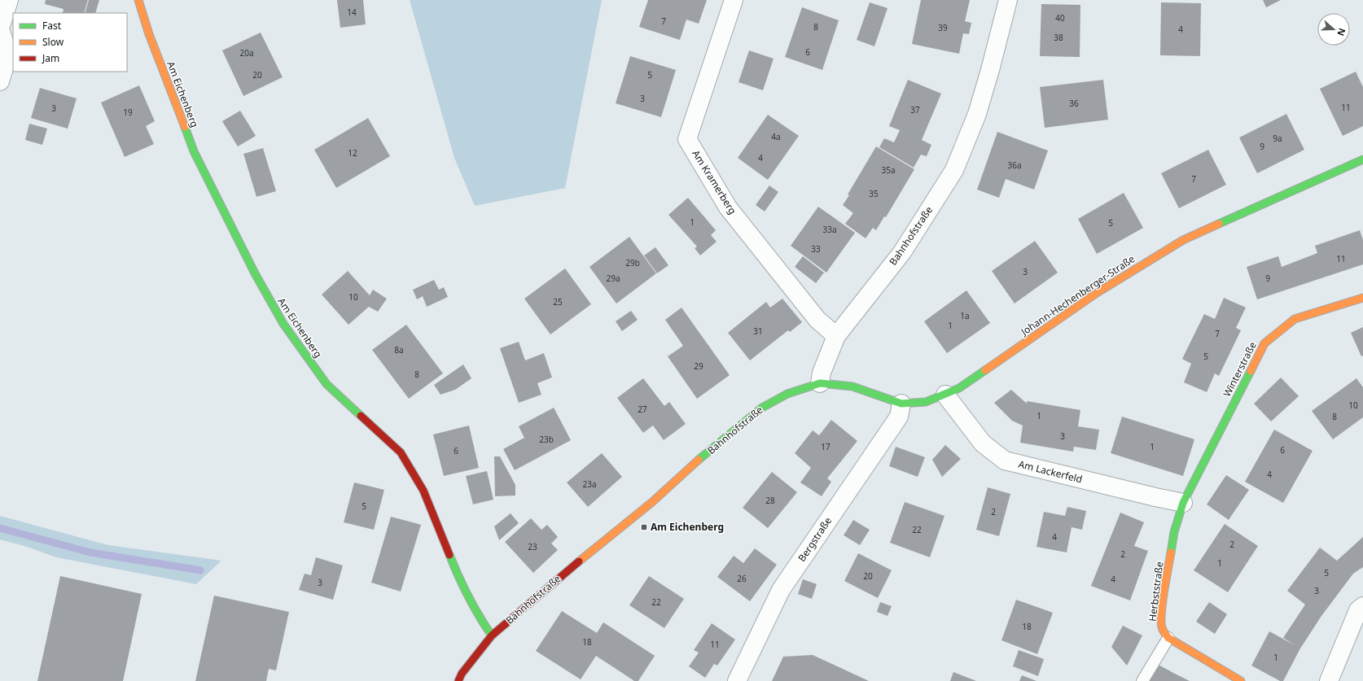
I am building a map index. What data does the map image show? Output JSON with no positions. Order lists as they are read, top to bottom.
{
  "streets": {
    "street": [
      "Am Eichenberg",
      "Am Kramerberg",
      "Bahnhofstraße",
      "Johann-Hechenberger-Straße",
      "Winterstraße",
      "Am Lackerfeld",
      "Bergstraße",
      "Herbststraße"
    ]
  },
  "crossings": [
    ["Am Eichenberg", "Bahnhofstraße"],
    ["Am Kramerberg", "Bahnhofstraße"],
    ["Bahnhofstraße", "Johann-Hechenberger-Straße"],
    ["Johann-Hechenberger-Straße", "Am Lackerfeld"],
    ["Johann-Hechenberger-Straße", "Bergstraße"],
    ["Winterstraße", "Am Lackerfeld"],
    ["Winterstraße", "Herbststraße"],
    ["Am Lackerfeld", "Herbststraße"]
  ],
  "places": {
    "transit": ["Am Eichenberg"]
  },
  "house_numbers": [
    "14",
    "40",
    "7",
    "8",
    "39",
    "4",
    "38",
    "6",
    "20a",
    "20",
    "5",
    "3",
    "36",
    "11",
    "3",
    "37",
    "19",
    "4a",
    "9a",
    "9",
    "12",
    "4",
    "36a",
    "35a",
    "7",
    "35",
    "1",
    "5",
    "33a",
    "33",
    "11",
    "29b",
    "3",
    "29a",
    "9",
    "10",
    "25",
    "1a",
    "1",
    "31",
    "7",
    "8a",
    "5",
    "29",
    "8",
    "10",
    "27",
    "1",
    "8",
    "3",
    "23b",
    "17",
    "1",
    "6",
    "6",
    "4",
    "23a",
    "28",
    "5",
    "2",
    "22",
    "4",
    "2",
    "23",
    "2",
    "1",
    "5",
    "20",
    "26",
    "4",
    "3",
    "3",
    "22",
    "18",
    "18",
    "11",
    "1"
  ],
  "legend": ["Fast", "Slow", "Jam"],
  "north": "right"
}
